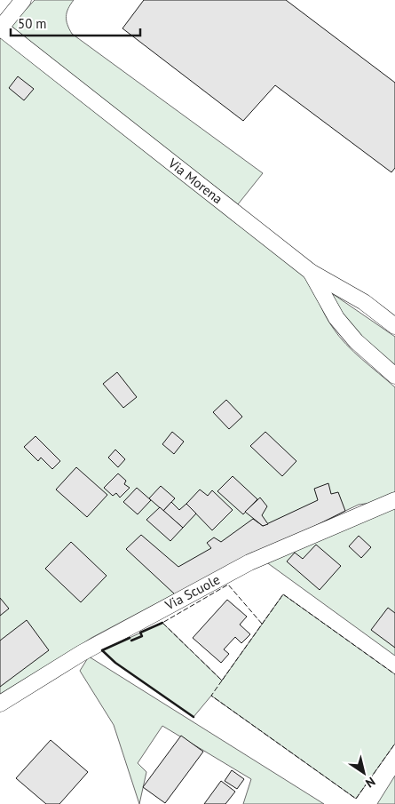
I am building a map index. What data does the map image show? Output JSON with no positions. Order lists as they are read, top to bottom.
{
  "streets": {
    "street": ["Via Morena", "Via Scuole"]
  },
  "scale_bar": "50 m",
  "north": "bottom right"
}
